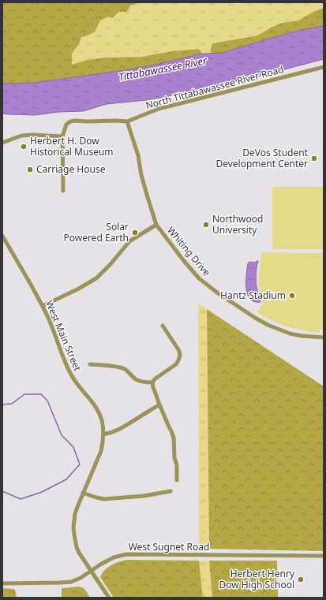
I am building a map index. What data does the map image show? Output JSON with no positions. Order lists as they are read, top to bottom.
{
  "streets": {
    "street": [
      "North Tittabawassee River Road",
      "Whiting Drive",
      "West Main Street",
      "West Sugnet Road"
    ]
  },
  "crossings": [
    ["North Tittabawassee River Road", "Whiting Drive"],
    ["West Main Street", "West Sugnet Road"]
  ],
  "water": ["Tittabawassee River"],
  "places": [
    "Herbert H. Dow Historical Museum",
    "DeVos Student Development Center",
    "Carriage House",
    "Northwood University",
    "Solar Powered Earth",
    "Hantz Stadium",
    "Herbert Henry Dow High School"
  ]
}
